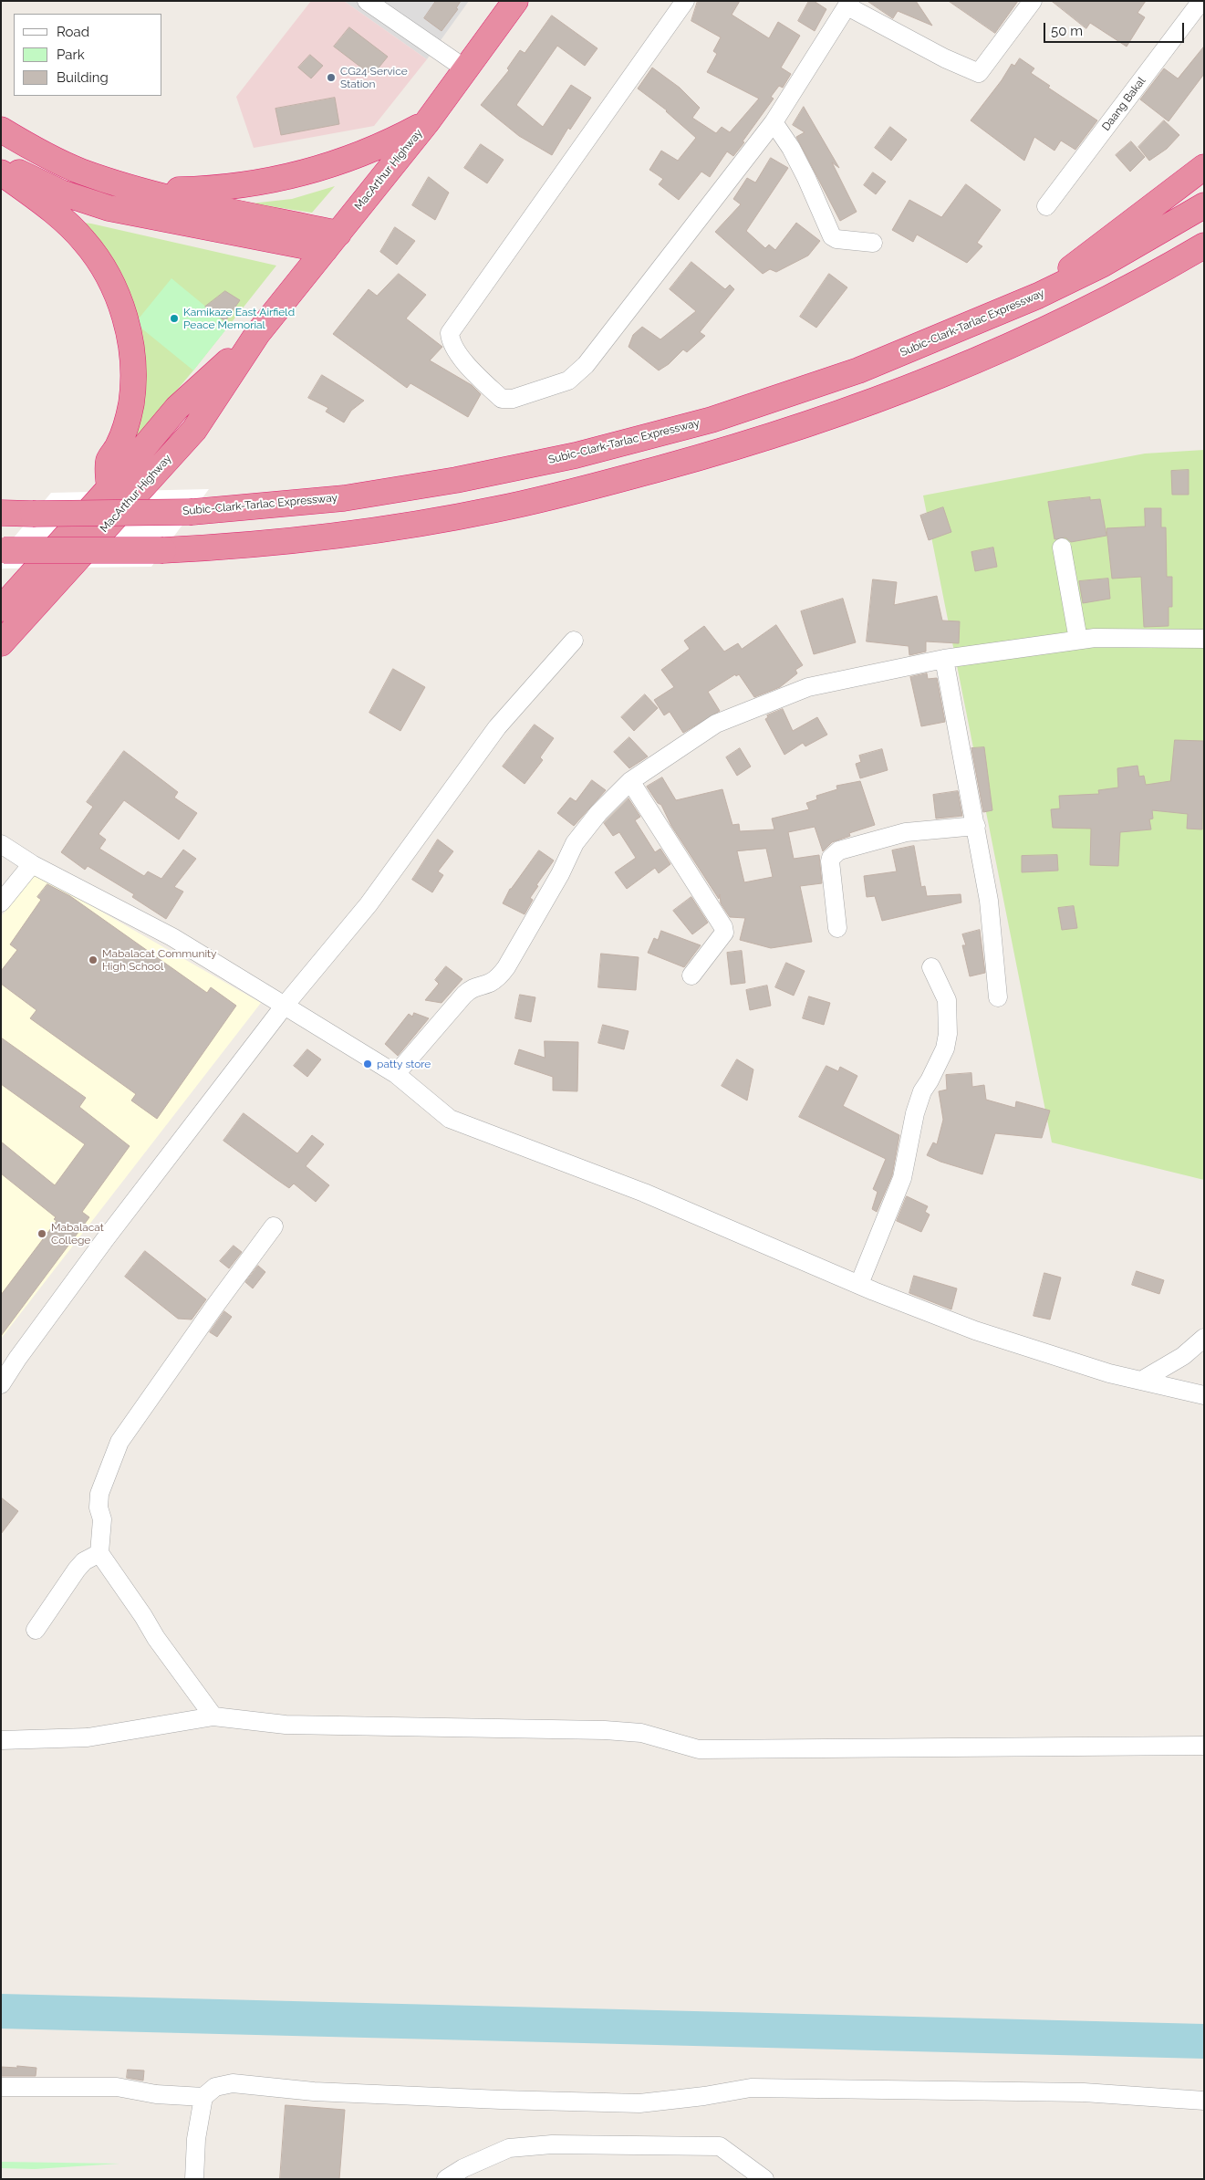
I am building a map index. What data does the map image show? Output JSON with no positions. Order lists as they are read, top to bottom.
{
  "streets": {
    "highway": ["MacArthur Highway", "Subic-Clark-Tarlac Expressway"],
    "street": ["Daang Bakal"]
  },
  "places": [
    "CG24 Service Station",
    "Kamikaze East Airfield Peace Memorial",
    "Mabalacat Community High School",
    "patty store",
    "Mabalacat College"
  ],
  "legend": ["Road", "Park", "Building"],
  "scale_bar": "50 m"
}
